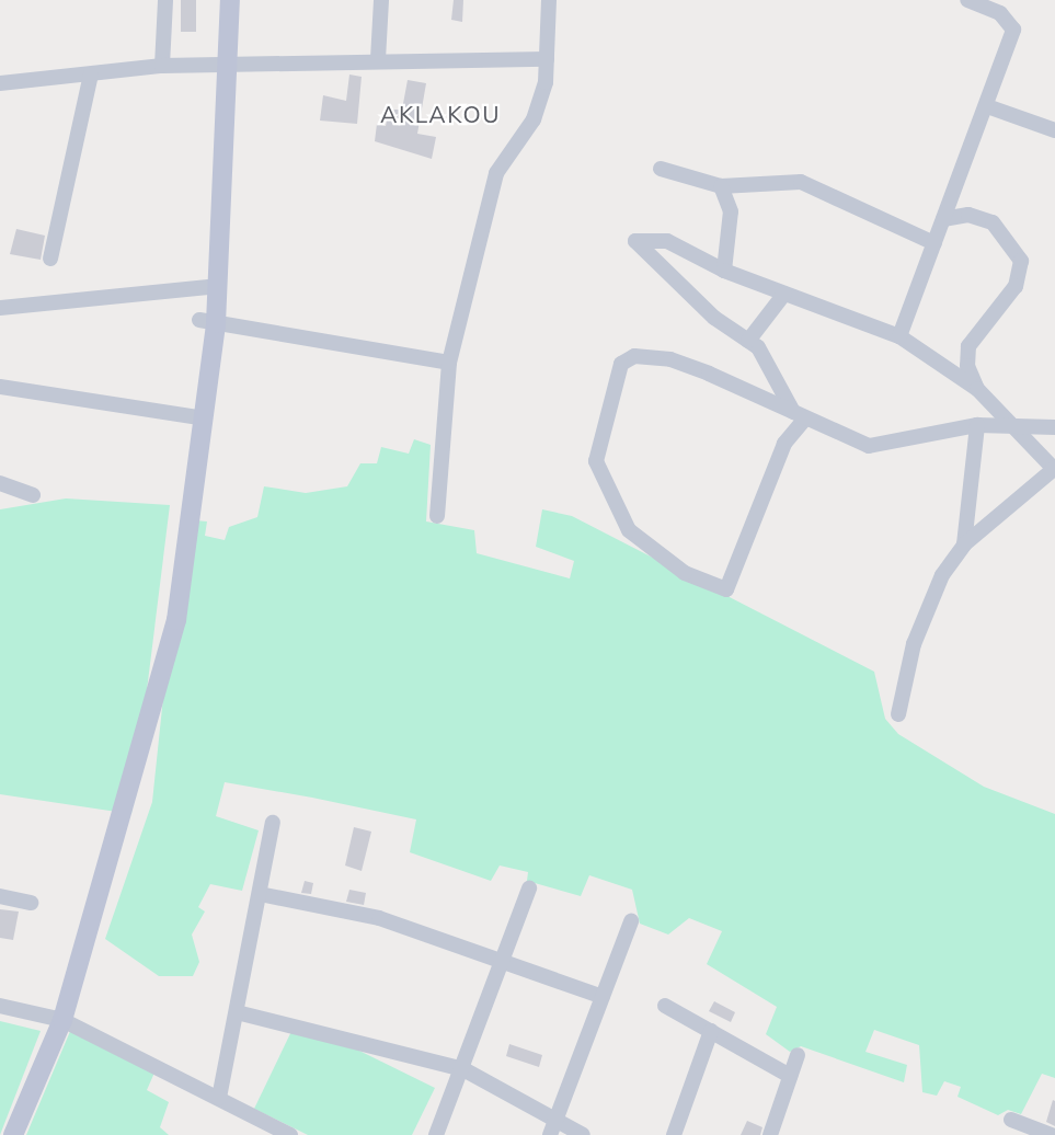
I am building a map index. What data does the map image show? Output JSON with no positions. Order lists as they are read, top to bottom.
{
  "districts": ["AKLAKOU"]
}
